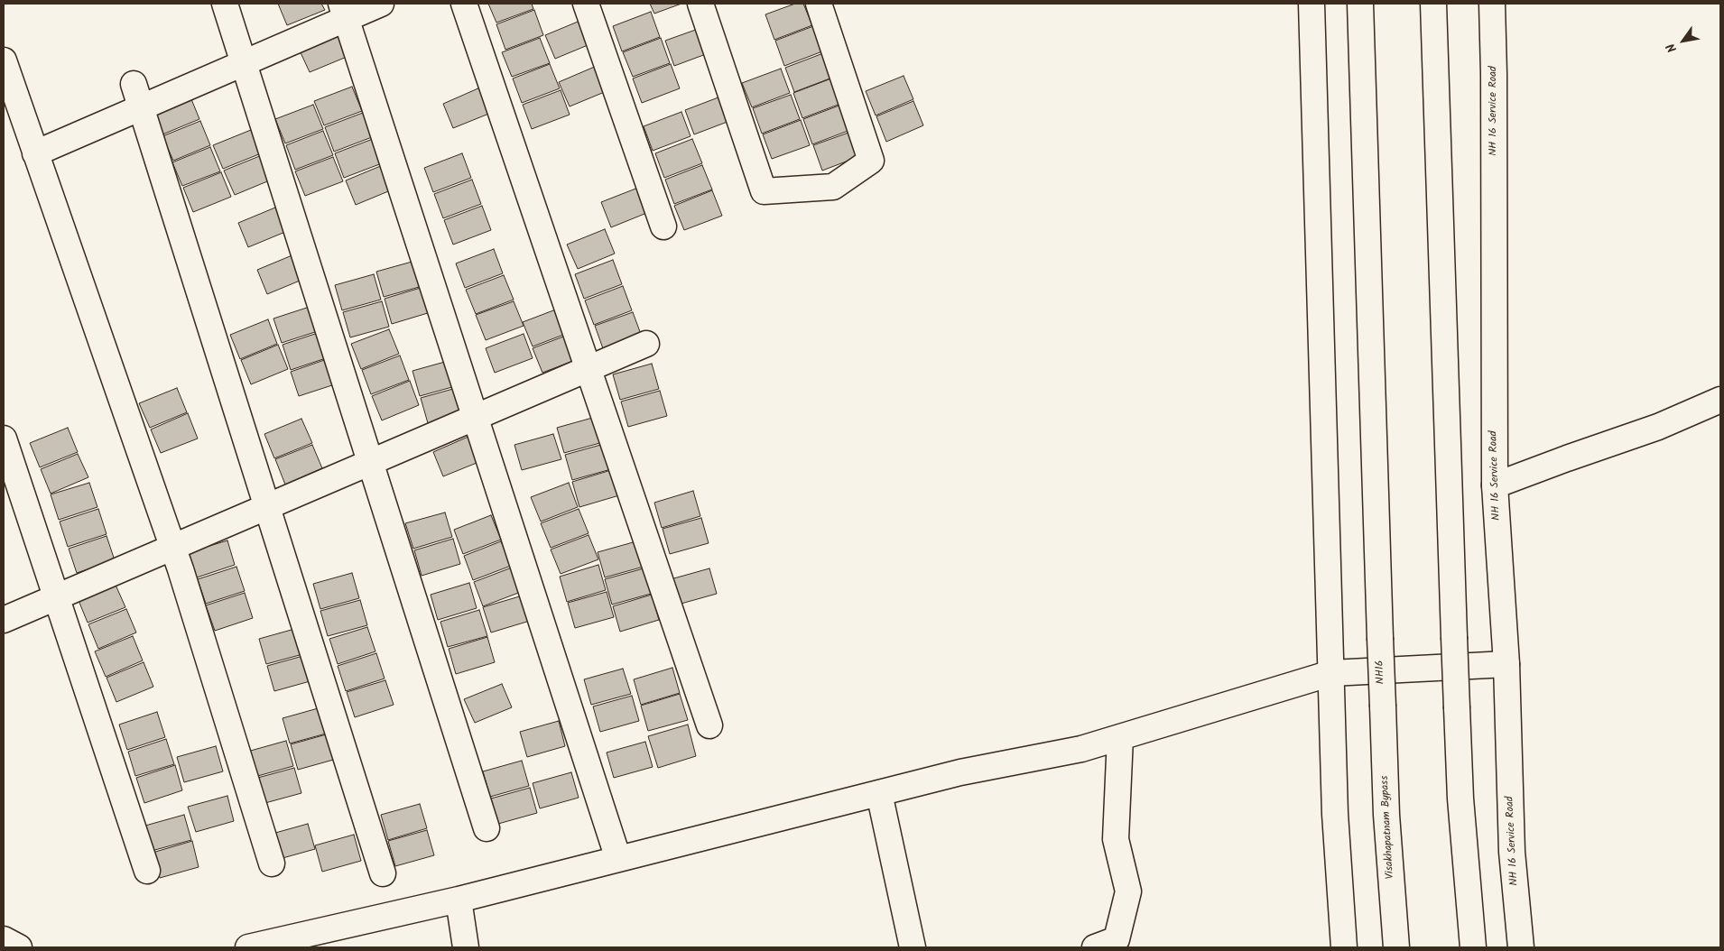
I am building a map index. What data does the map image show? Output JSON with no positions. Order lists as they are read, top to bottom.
{
  "streets": {
    "main road": ["NH 16 Service Road", "NH16", "Visakhapatnam Bypass"]
  },
  "crossings": [
    ["NH16", "Visakhapatnam Bypass"]
  ],
  "north": "bottom left"
}
